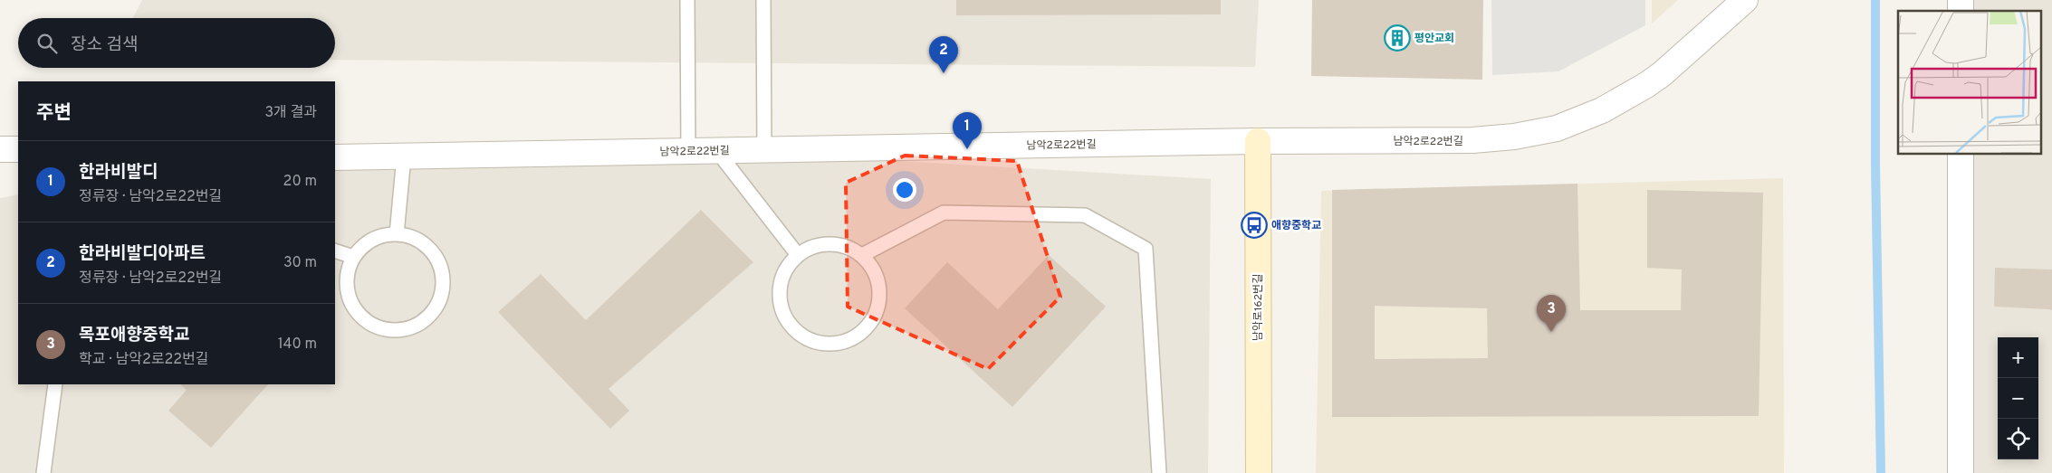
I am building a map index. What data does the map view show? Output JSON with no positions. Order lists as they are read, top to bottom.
{
  "streets": {
    "street": ["남악2로22번길", "남악로162번길"]
  },
  "crossings": [
    ["남악2로22번길", "남악로162번길"]
  ],
  "places": {
    "building": ["평안교회"],
    "bus stop": ["애향중학교"]
  },
  "page": {
    "search": "장소 검색",
    "pins": ["2", "1", "3"],
    "heading": ["주변", "3개 결과"],
    "list": [
      {
        "mark": "1",
        "name": "한라비발디",
        "note": "정류장 · 남악2로22번길",
        "value": "20 m"
      },
      {
        "mark": "2",
        "name": "한라비발디아파트",
        "note": "정류장 · 남악2로22번길",
        "value": "30 m"
      },
      {
        "mark": "3",
        "name": "목포애향중학교",
        "note": "학교 · 남악2로22번길",
        "value": "140 m"
      }
    ],
    "map_buttons": ["+", "−"]
  }
}
